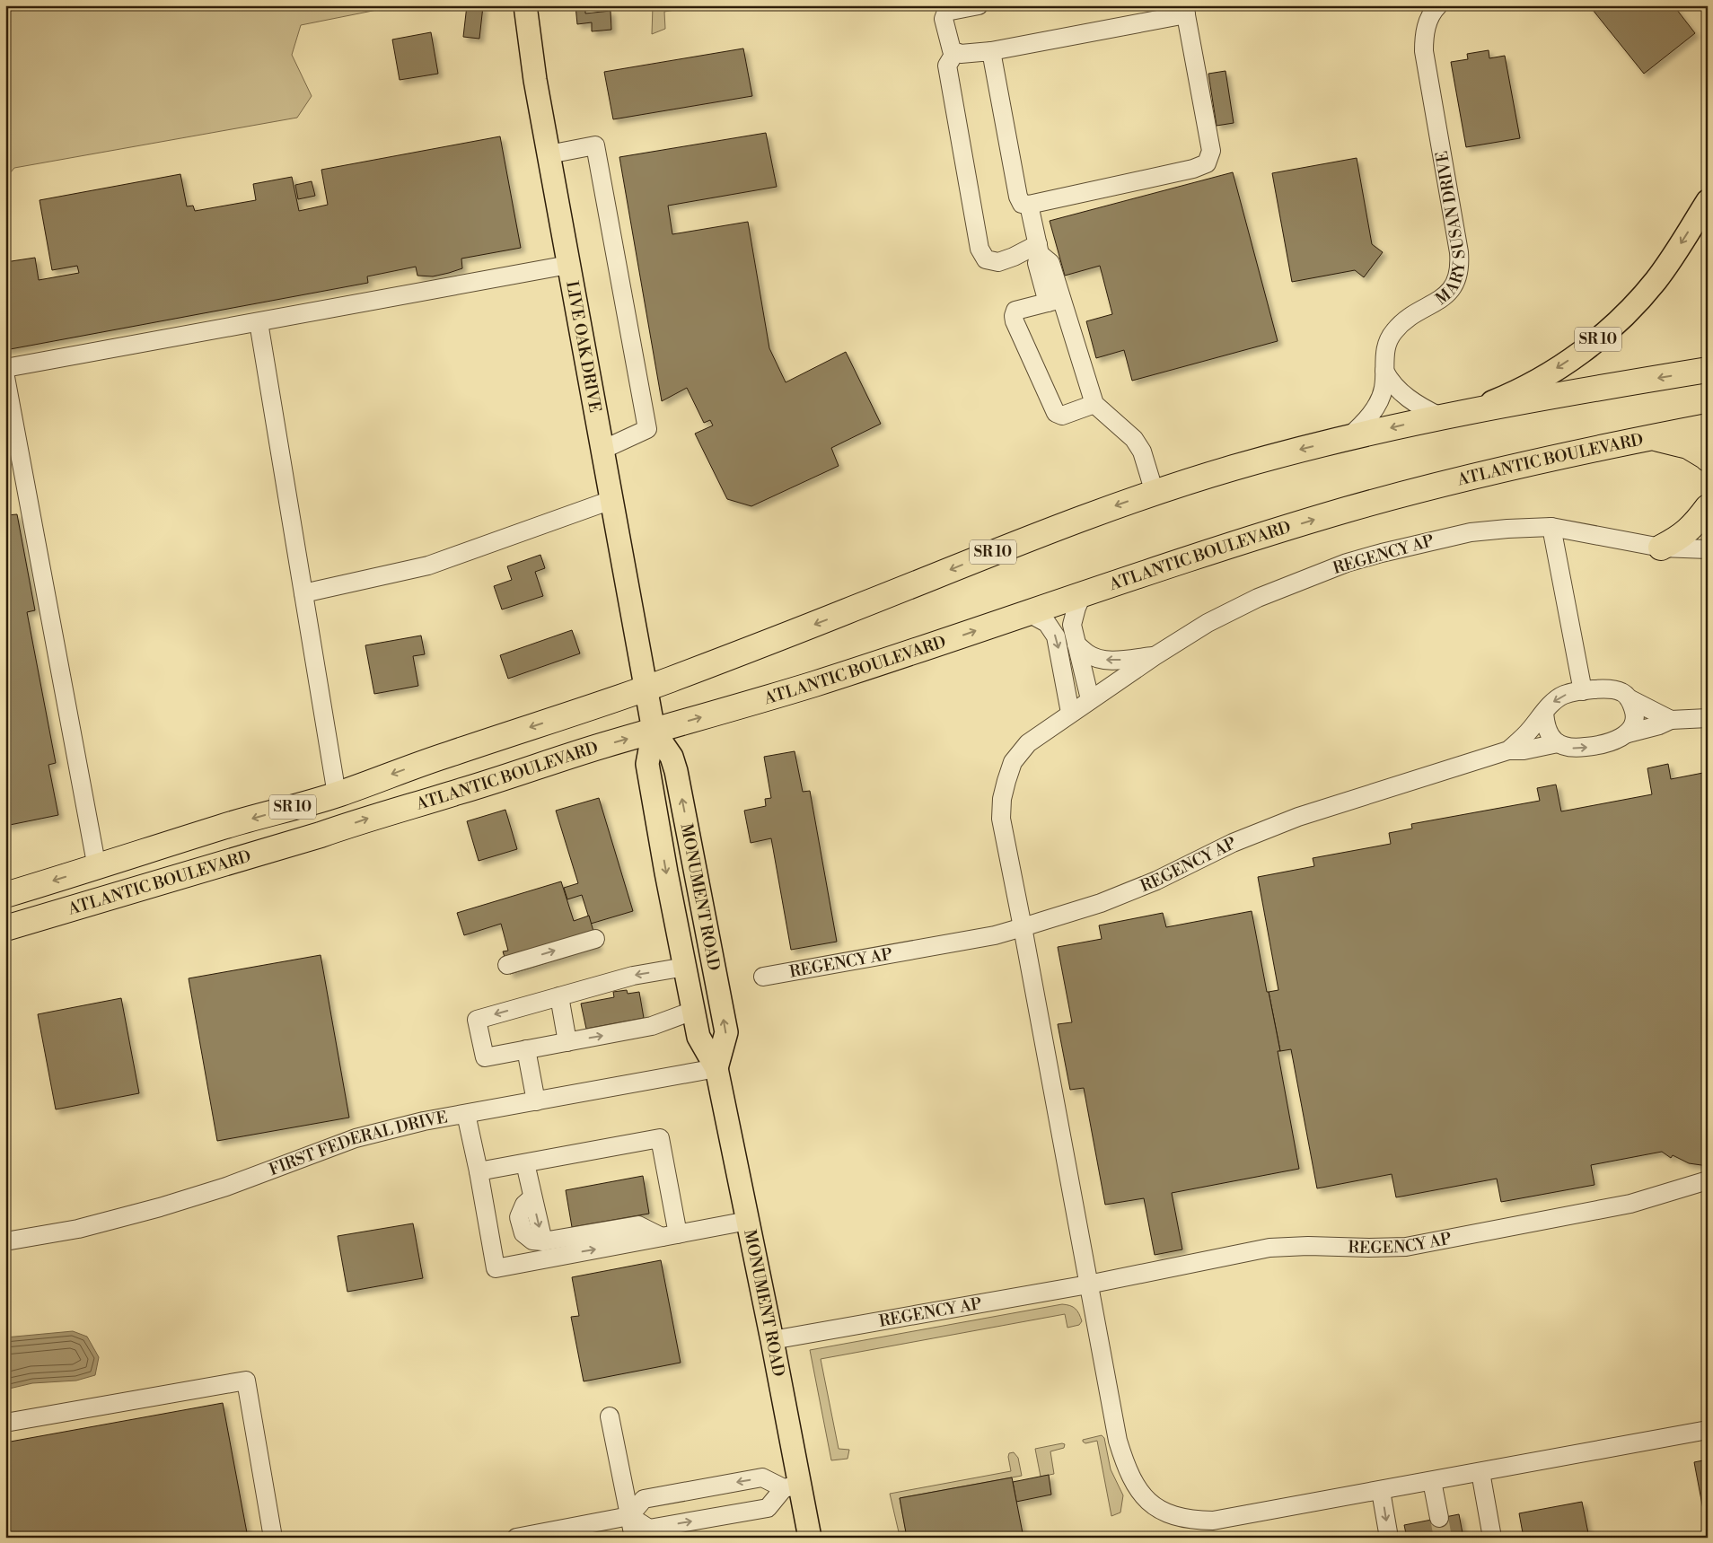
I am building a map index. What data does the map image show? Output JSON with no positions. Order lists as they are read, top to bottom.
{
  "streets": {
    "highway": ["SR 10", "ATLANTIC BOULEVARD"],
    "main road": ["LIVE OAK DRIVE", "MONUMENT ROAD"],
    "street": ["MARY SUSAN DRIVE", "REGENCY AP", "FIRST FEDERAL DRIVE"]
  },
  "crossings": [
    ["MARY SUSAN DRIVE", "ATLANTIC BOULEVARD"],
    ["LIVE OAK DRIVE", "ATLANTIC BOULEVARD"],
    ["LIVE OAK DRIVE", "MONUMENT ROAD"],
    ["ATLANTIC BOULEVARD", "MONUMENT ROAD"],
    ["REGENCY AP", "MONUMENT ROAD"],
    ["MONUMENT ROAD", "FIRST FEDERAL DRIVE"]
  ]
}
